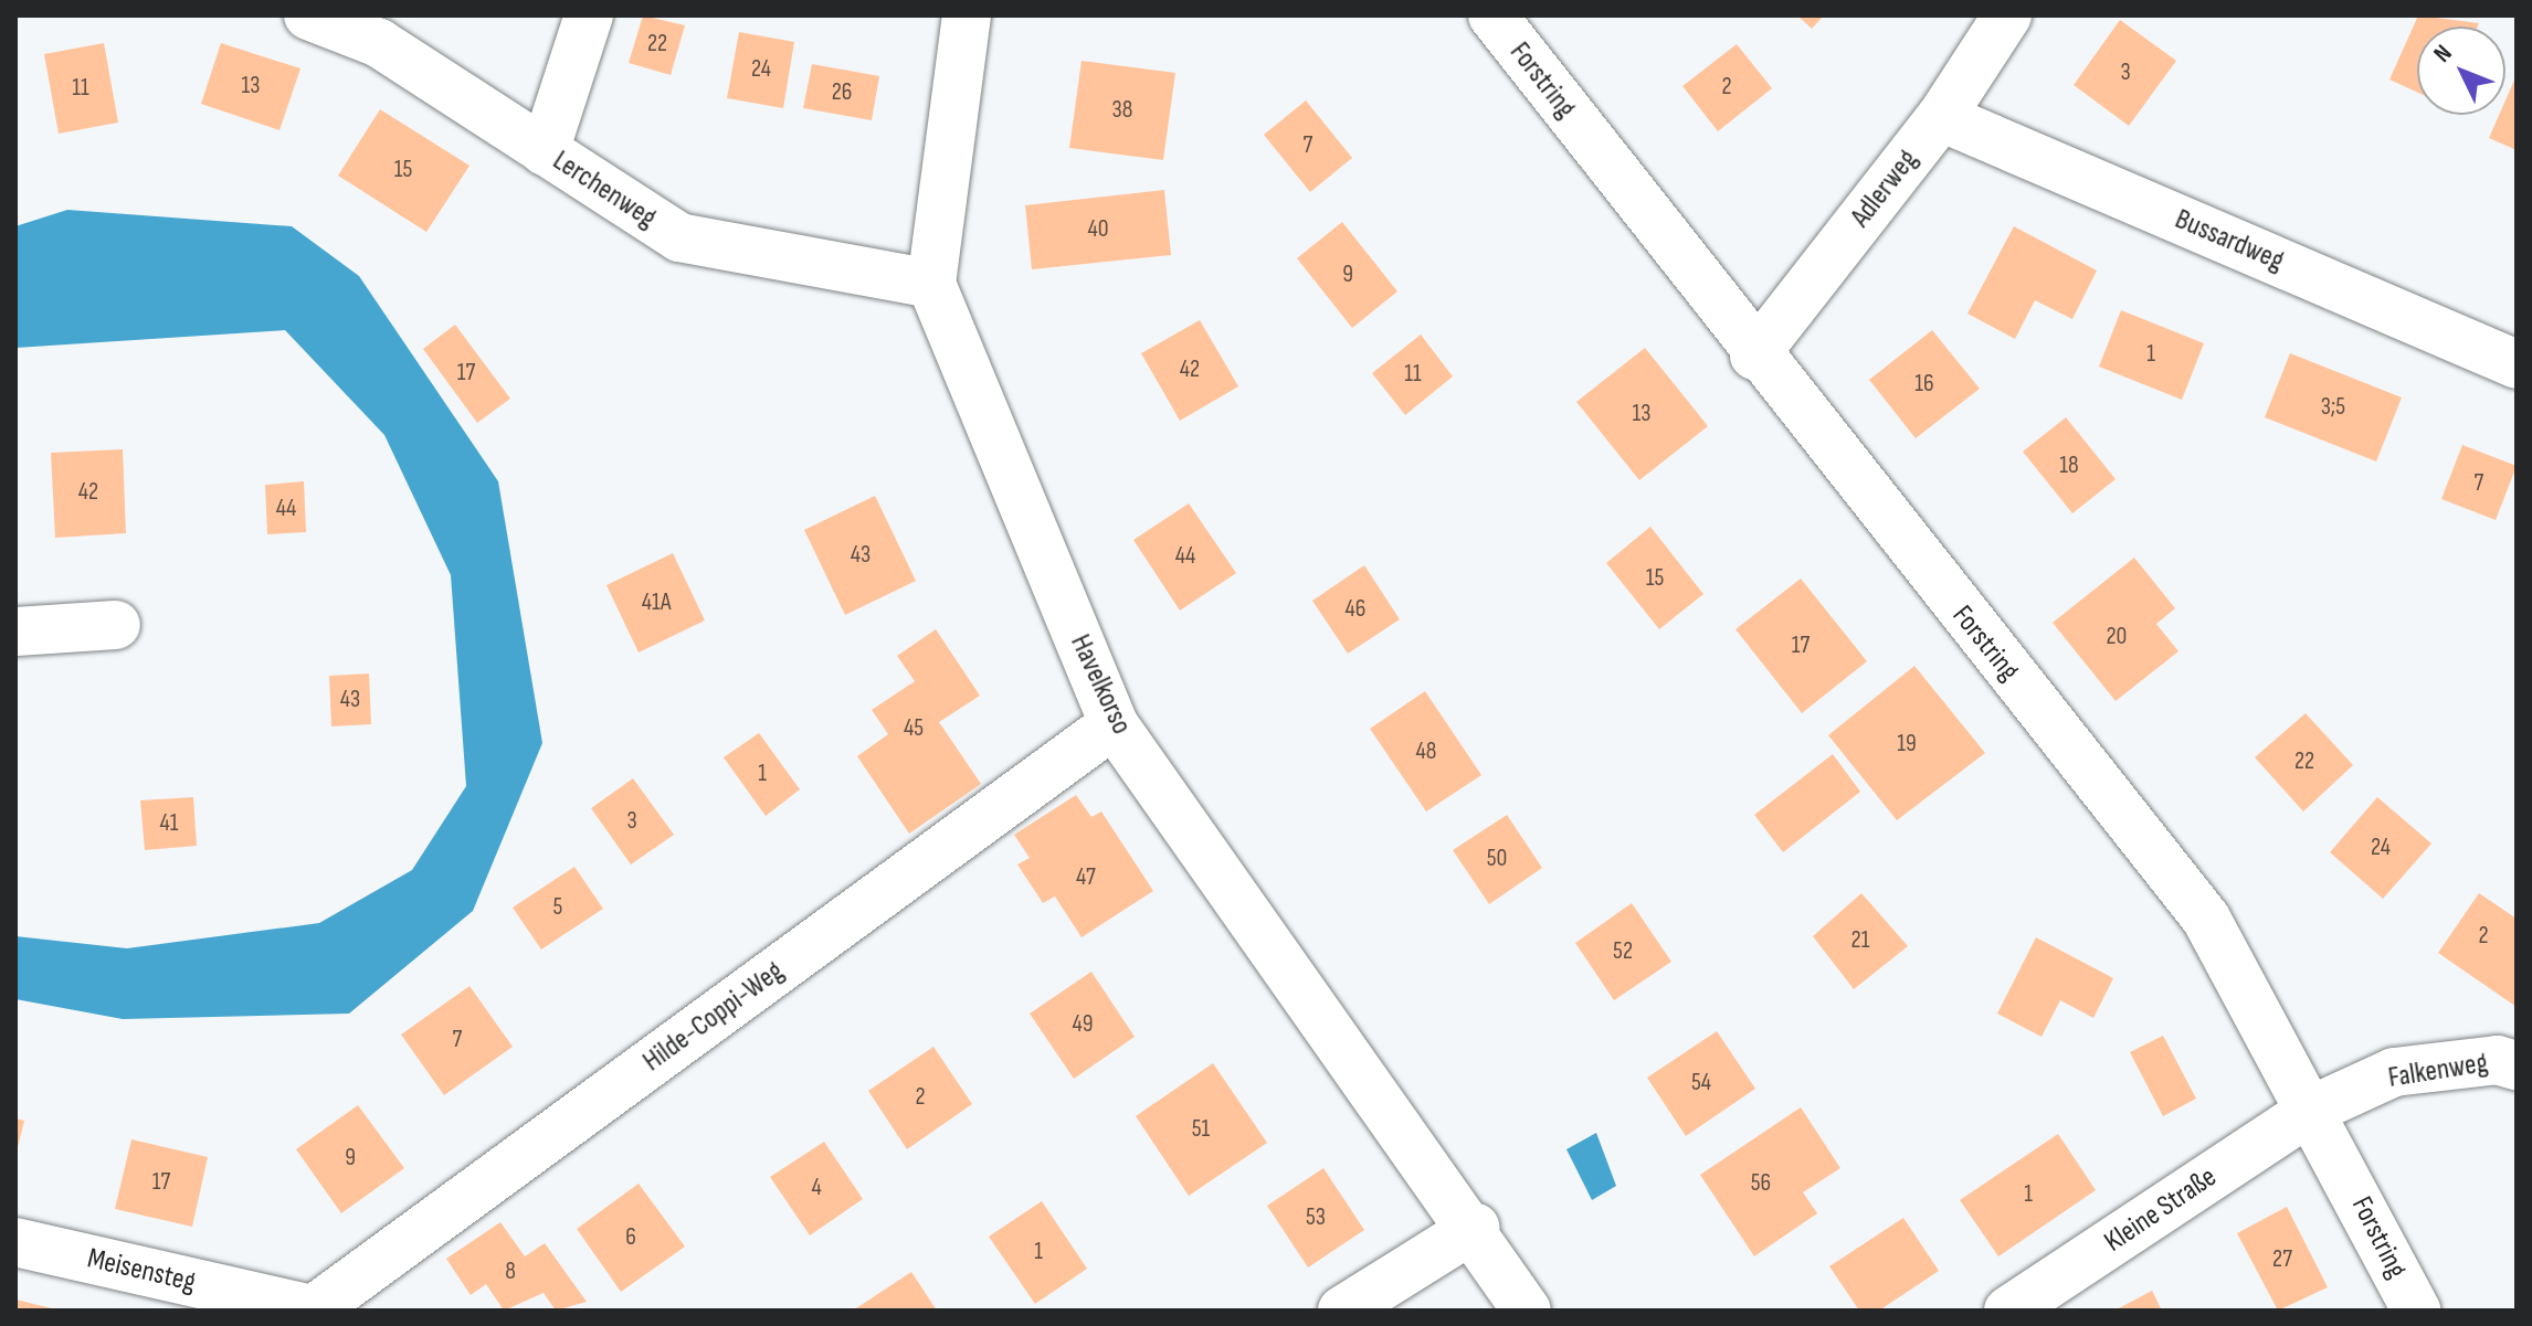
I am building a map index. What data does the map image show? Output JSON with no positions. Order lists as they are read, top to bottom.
{
  "streets": {
    "street": [
      "Forstring",
      "Adlerweg",
      "Lerchenweg",
      "Bussardweg",
      "Havelkorso",
      "Hilde-Coppi-Weg",
      "Falkenweg",
      "Kleine Straße",
      "Meisensteg"
    ]
  },
  "crossings": [
    ["Forstring", "Adlerweg"],
    ["Forstring", "Falkenweg"],
    ["Forstring", "Kleine Straße"],
    ["Adlerweg", "Bussardweg"],
    ["Lerchenweg", "Havelkorso"],
    ["Havelkorso", "Hilde-Coppi-Weg"],
    ["Hilde-Coppi-Weg", "Meisensteg"],
    ["Falkenweg", "Kleine Straße"]
  ],
  "house_numbers": [
    "22",
    "24",
    "3",
    "13",
    "2",
    "11",
    "26",
    "38",
    "7",
    "15",
    "40",
    "9",
    "1",
    "42",
    "17",
    "11",
    "16",
    "3;5",
    "13",
    "18",
    "7",
    "42",
    "44",
    "43",
    "44",
    "15",
    "41A",
    "46",
    "20",
    "17",
    "43",
    "45",
    "19",
    "48",
    "22",
    "1",
    "3",
    "41",
    "24",
    "50",
    "47",
    "5",
    "2",
    "21",
    "52",
    "49",
    "7",
    "54",
    "2",
    "51",
    "9",
    "17",
    "56",
    "4",
    "1",
    "53",
    "6",
    "1",
    "27",
    "8"
  ],
  "north": "top left"
}
